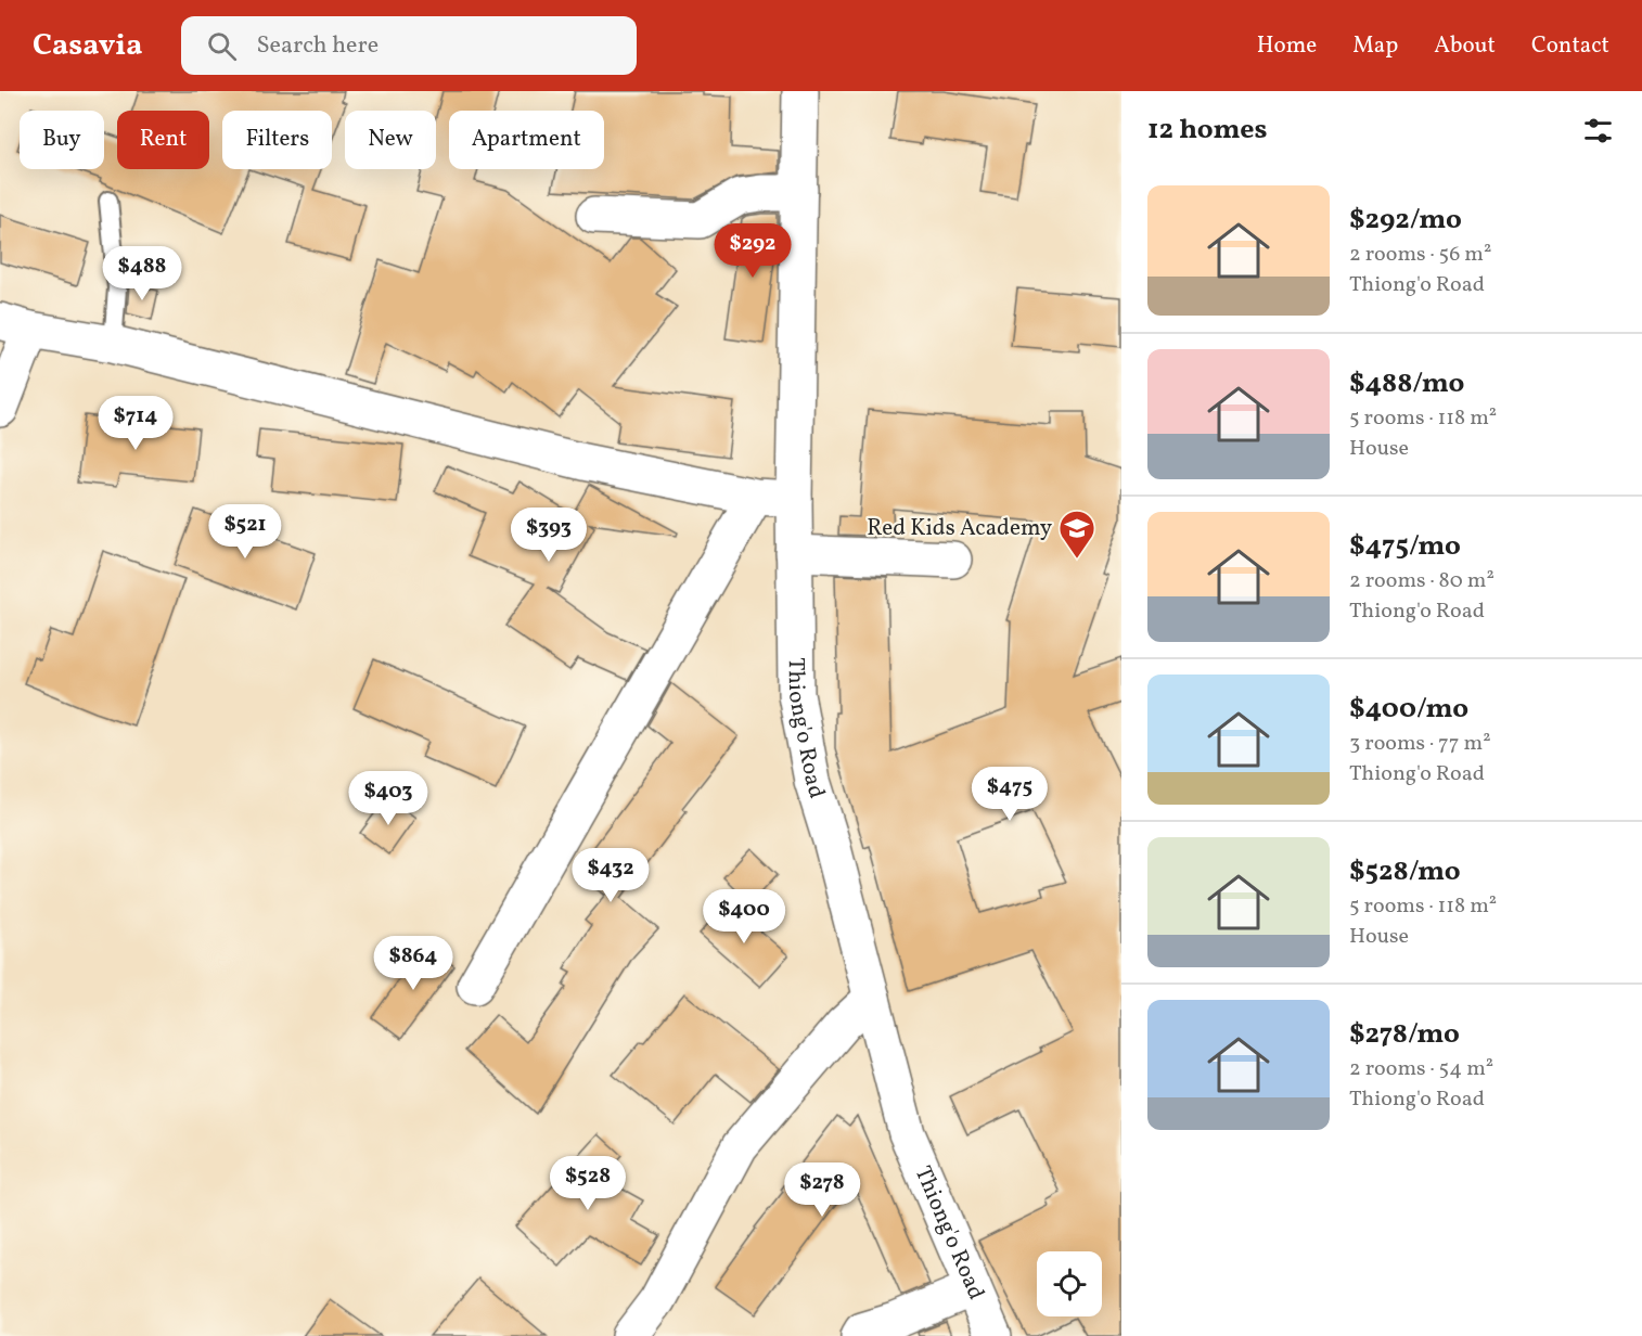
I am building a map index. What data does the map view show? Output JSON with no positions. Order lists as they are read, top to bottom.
{
  "streets": {
    "street": ["Thiong'o Road"]
  },
  "places": {
    "school or university": ["Red Kids Academy"]
  },
  "page": {
    "header": "Casavia",
    "search": "Search here",
    "nav": [
      "Home",
      "Map",
      "About",
      "Contact"
    ],
    "heading": "12 homes",
    "chip": [
      "Buy",
      "Rent",
      "Filters",
      "New",
      "Apartment"
    ],
    "list": [
      {
        "name": "$292/mo",
        "note": "2 rooms · 56 m² · Thiong'o Road"
      },
      {
        "name": "$488/mo",
        "note": "5 rooms · 118 m² · House"
      },
      {
        "name": "$475/mo",
        "note": "2 rooms · 80 m² · Thiong'o Road"
      },
      {
        "name": "$400/mo",
        "note": "3 rooms · 77 m² · Thiong'o Road"
      },
      {
        "name": "$528/mo",
        "note": "5 rooms · 118 m² · House"
      },
      {
        "name": "$278/mo",
        "note": "2 rooms · 54 m² · Thiong'o Road"
      }
    ],
    "price": [
      "$292",
      "$488",
      "$714",
      "$521",
      "$393",
      "$475",
      "$403",
      "$432",
      "$400",
      "$864",
      "$528",
      "$278"
    ]
  }
}
